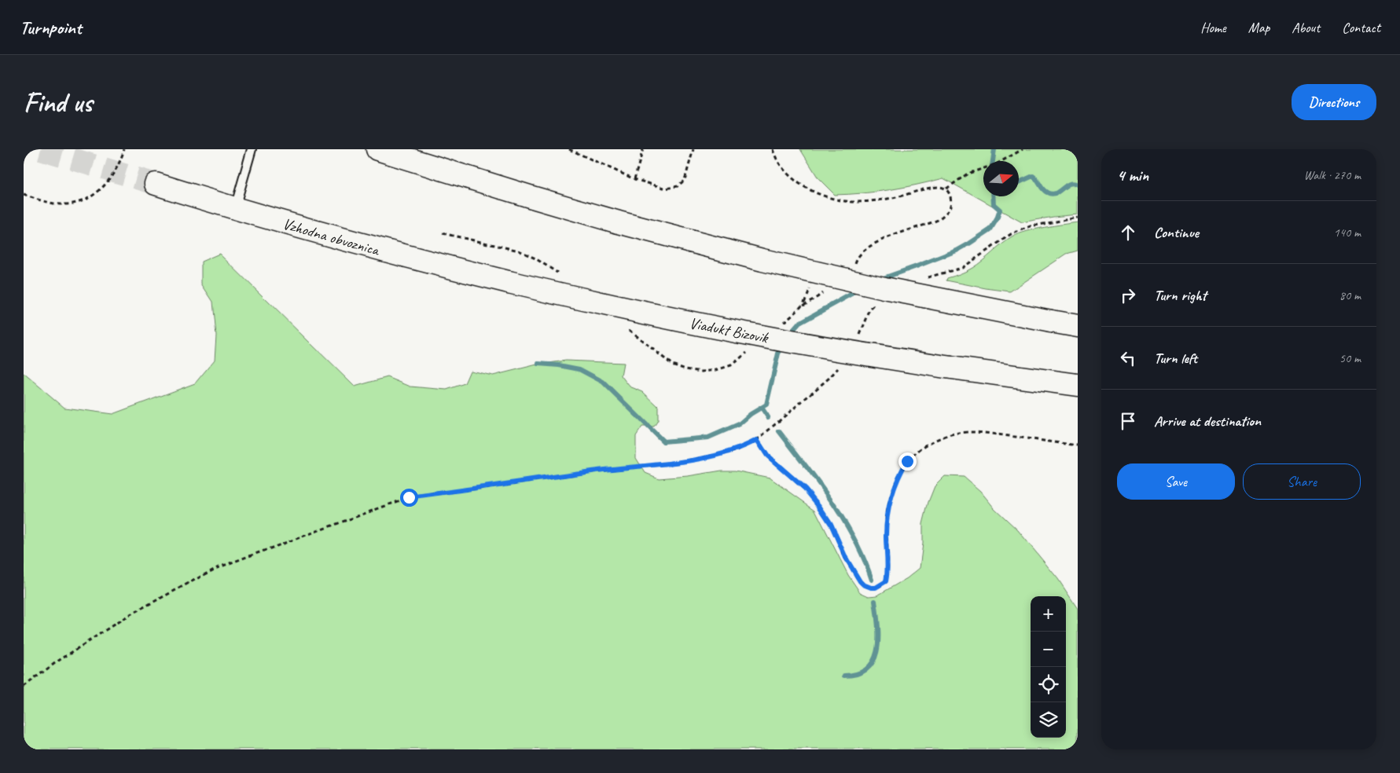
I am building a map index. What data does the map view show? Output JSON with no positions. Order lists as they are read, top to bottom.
{
  "streets": {
    "highway": ["Vzhodna obvoznica", "Viadukt Bizovik"]
  },
  "crossings": [
    ["Vzhodna obvoznica", "Viadukt Bizovik"]
  ],
  "north": "right",
  "page": {
    "header": "Turnpoint",
    "nav": [
      "Home",
      "Map",
      "About",
      "Contact"
    ],
    "buttons": [
      "Directions",
      ["Save", "Share"]
    ],
    "title": "Find us",
    "heading": ["4 min", "Walk · 270 m"],
    "list": [
      ["Continue", "140 m"],
      ["Turn right", "80 m"],
      ["Turn left", "50 m"],
      "Arrive at destination"
    ],
    "map_buttons": ["+", "−"]
  }
}
